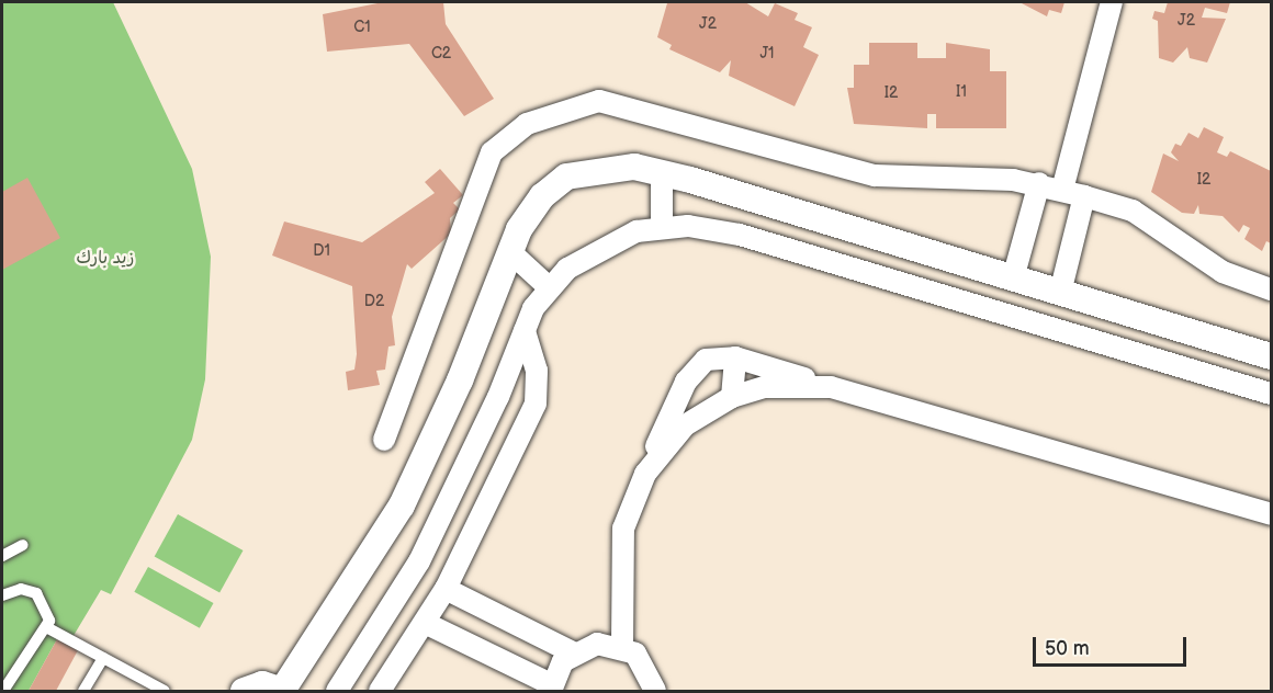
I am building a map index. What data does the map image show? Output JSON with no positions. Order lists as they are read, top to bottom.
{
  "parks": ["زيد بارك"],
  "house_numbers": [
    "J2",
    "J2",
    "C1",
    "C2",
    "J1",
    "I1",
    "I2",
    "I2",
    "D1",
    "D2"
  ],
  "scale_bar": "50 m"
}
